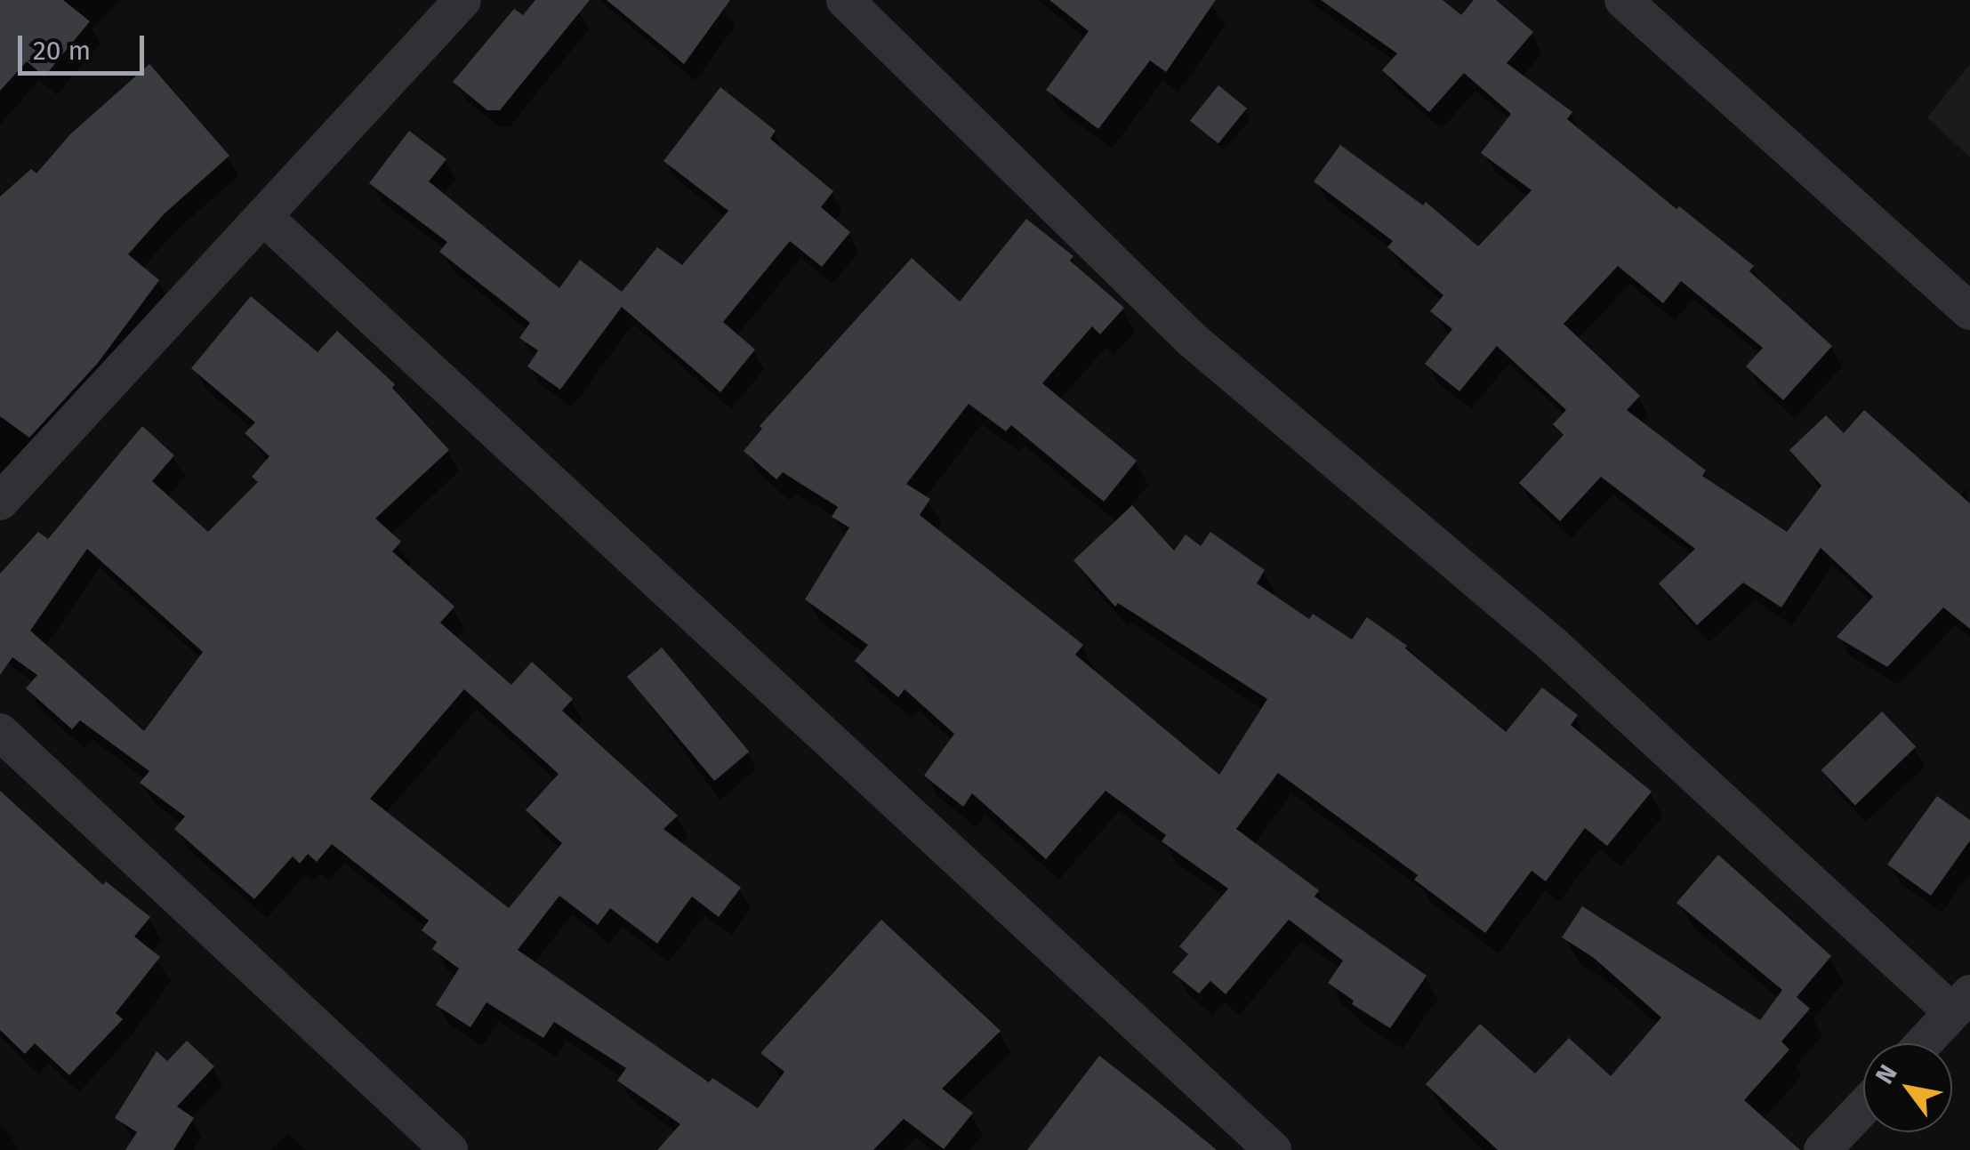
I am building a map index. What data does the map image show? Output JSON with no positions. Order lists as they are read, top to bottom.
{
  "scale_bar": "20 m",
  "north": "top left"
}
